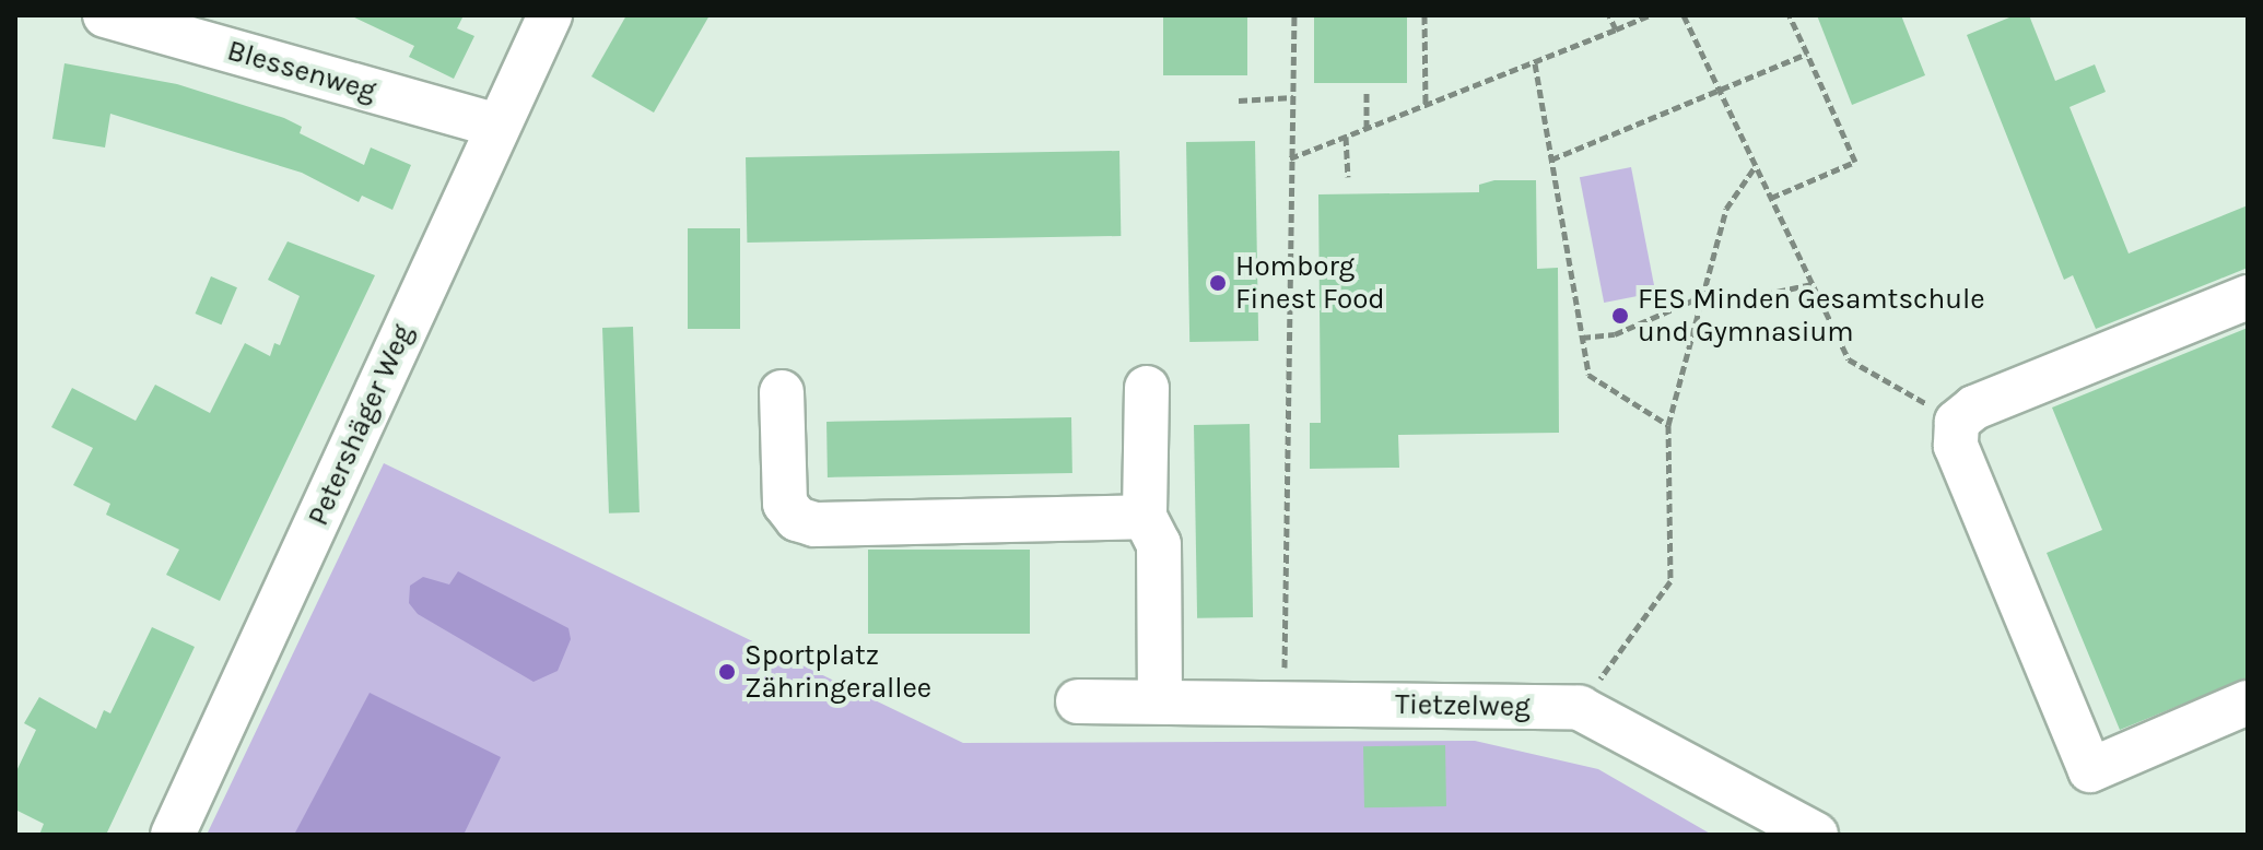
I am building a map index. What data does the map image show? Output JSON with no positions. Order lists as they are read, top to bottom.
{
  "streets": {
    "street": ["Blessenweg", "Petershäger Weg", "Tietzelweg"]
  },
  "crossings": [
    ["Blessenweg", "Petershäger Weg"]
  ],
  "places": ["Homborg Finest Food", "FES Minden Gesamtschule und Gymnasium", "Sportplatz Zähringerallee"]
}
